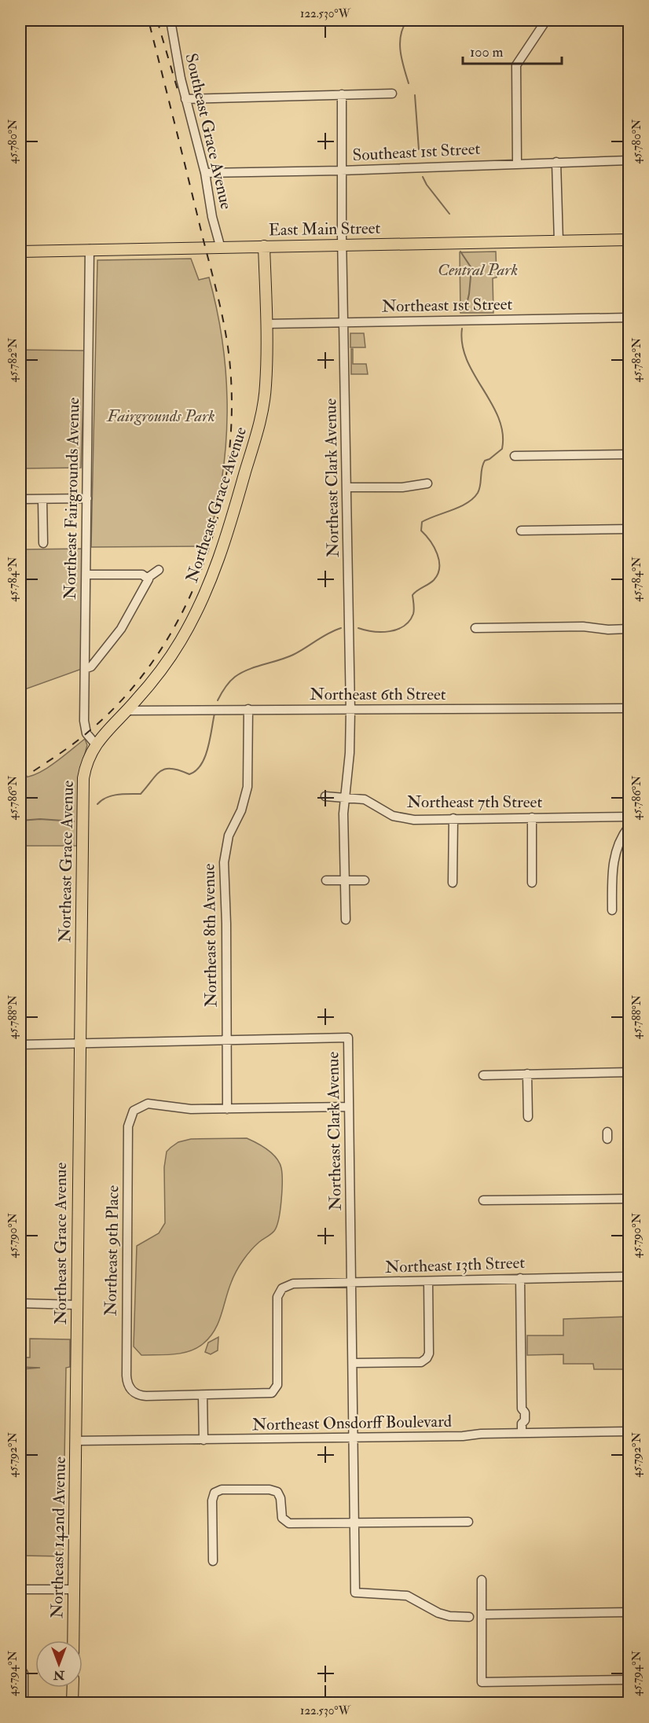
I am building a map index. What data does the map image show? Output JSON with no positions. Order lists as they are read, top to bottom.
{
  "streets": {
    "main road": ["East Main Street", "Northeast Grace Avenue", "Northeast 142nd Avenue"],
    "street": [
      "Southeast Grace Avenue",
      "Southeast 1st Street",
      "Northeast 1st Street",
      "Northeast Clark Avenue",
      "Northeast Fairgrounds Avenue",
      "Northeast 6th Street",
      "Northeast 7th Street",
      "Northeast 8th Avenue",
      "Northeast 9th Place",
      "Northeast 13th Street",
      "Northeast Onsdorff Boulevard"
    ]
  },
  "crossings": [
    ["Southeast Grace Avenue", "Southeast 1st Street"],
    ["Southeast Grace Avenue", "East Main Street"],
    ["Southeast 1st Street", "Northeast Clark Avenue"],
    ["East Main Street", "Northeast Clark Avenue"],
    ["East Main Street", "Northeast Fairgrounds Avenue"],
    ["East Main Street", "Northeast Grace Avenue"],
    ["Northeast 1st Street", "Northeast Clark Avenue"],
    ["Northeast 1st Street", "Northeast Grace Avenue"],
    ["Northeast Clark Avenue", "Northeast 6th Street"],
    ["Northeast Clark Avenue", "Northeast 7th Street"],
    ["Northeast Clark Avenue", "Northeast 8th Avenue"],
    ["Northeast Clark Avenue", "Northeast 13th Street"],
    ["Northeast Clark Avenue", "Northeast Onsdorff Boulevard"],
    ["Northeast Fairgrounds Avenue", "Northeast Grace Avenue"],
    ["Northeast Grace Avenue", "Northeast 6th Street"],
    ["Northeast Grace Avenue", "Northeast Onsdorff Boulevard"],
    ["Northeast Grace Avenue", "Northeast 142nd Avenue"],
    ["Northeast 6th Street", "Northeast 8th Avenue"],
    ["Northeast 8th Avenue", "Northeast 9th Place"],
    ["Northeast 9th Place", "Northeast 13th Street"],
    ["Northeast Onsdorff Boulevard", "Northeast 142nd Avenue"]
  ],
  "parks": ["Central Park", "Fairgrounds Park"],
  "scale_bar": "100 m",
  "north": "bottom",
  "coordinates": [
    "122.530°W",
    "45.780°N",
    "45.782°N",
    "45.784°N",
    "45.786°N",
    "45.788°N",
    "45.790°N",
    "45.792°N",
    "45.794°N"
  ]
}
